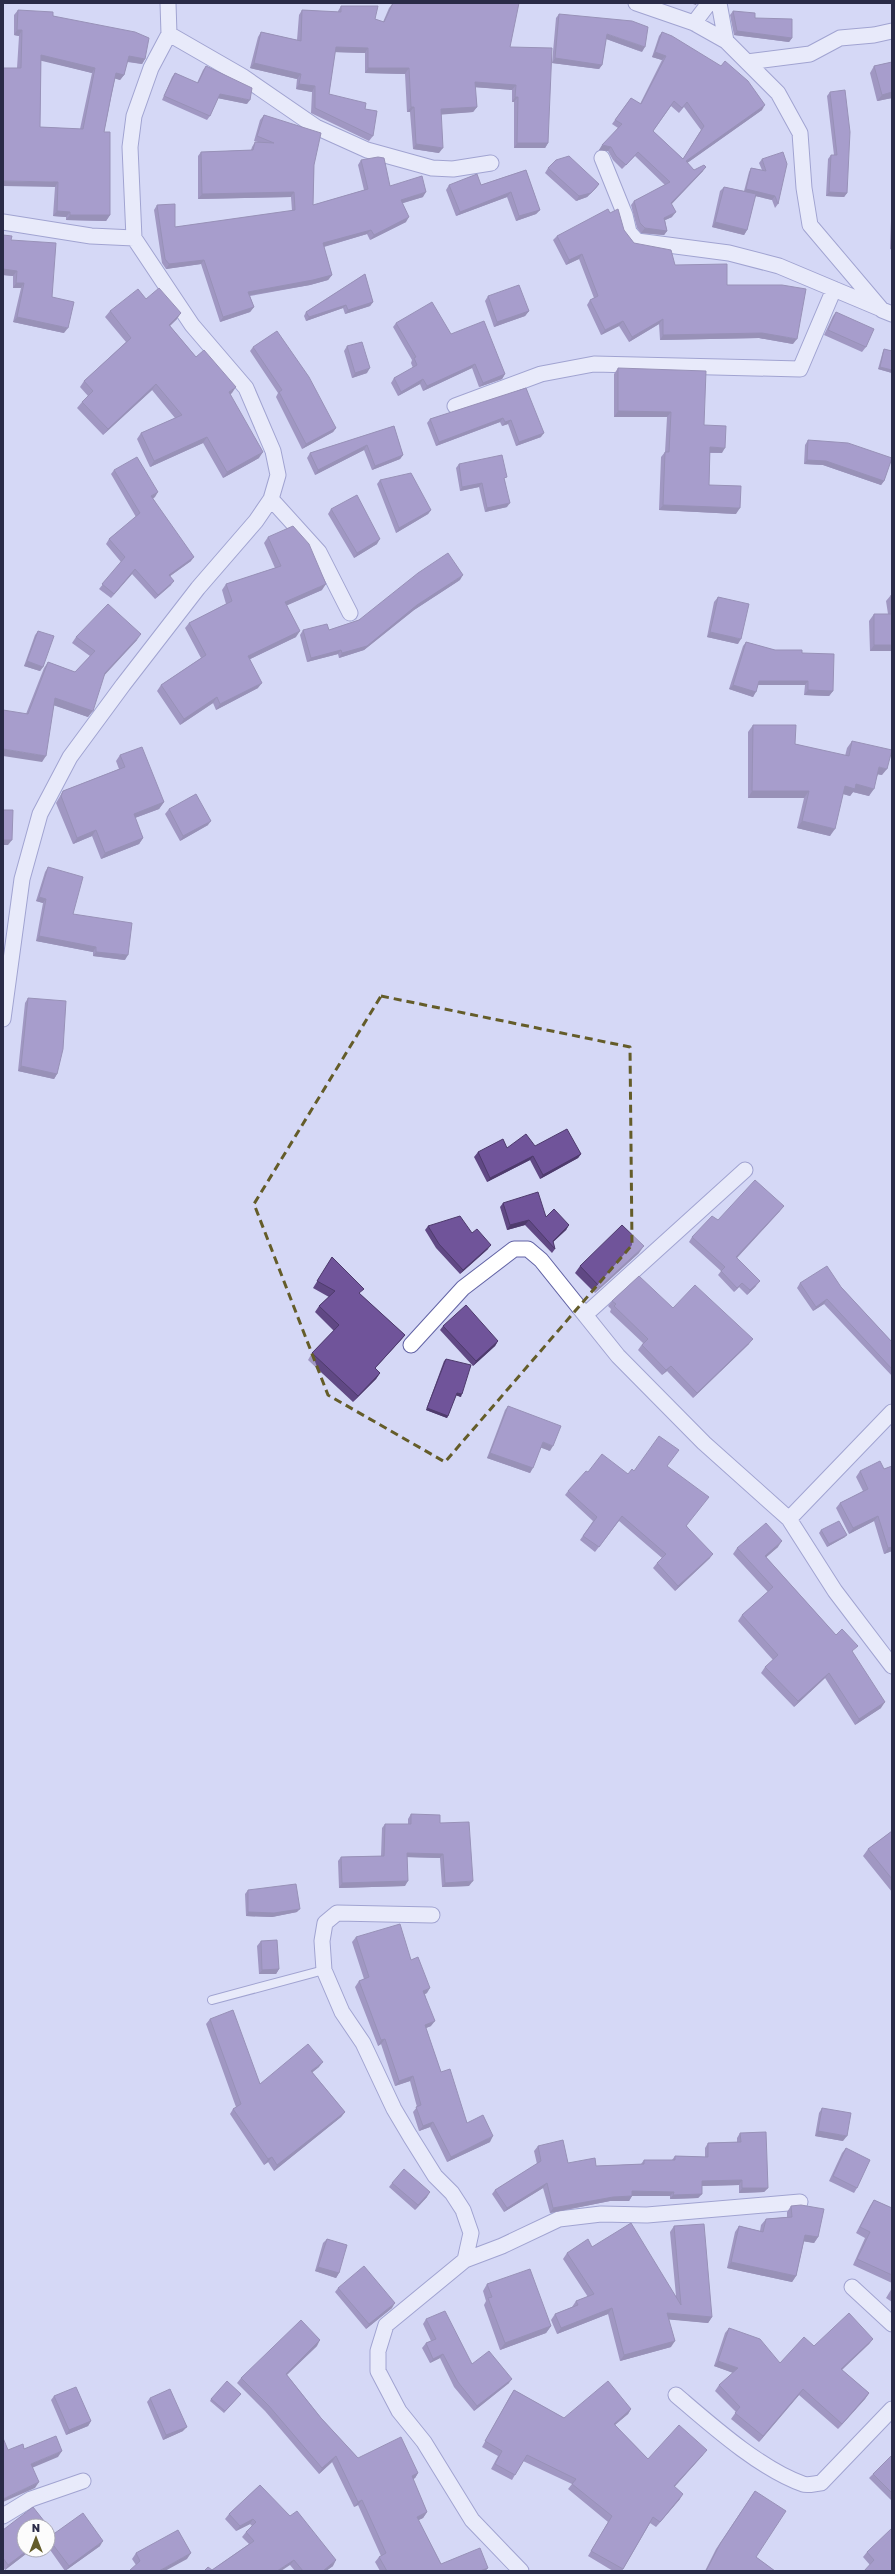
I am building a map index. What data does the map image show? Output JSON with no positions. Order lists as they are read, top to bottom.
{
  "north": "top"
}
